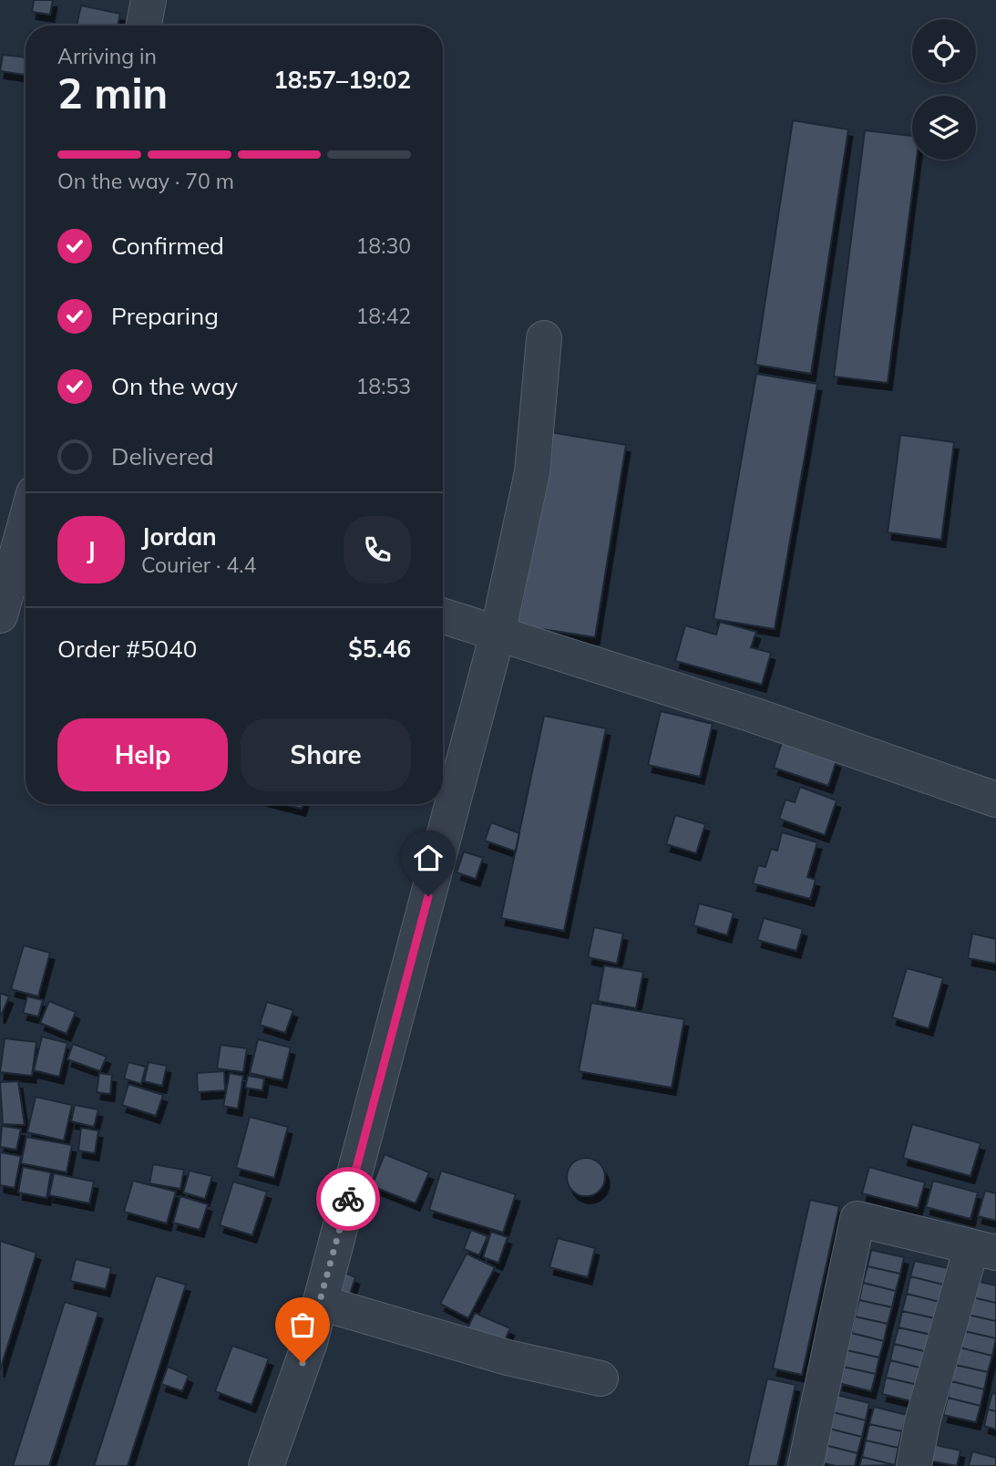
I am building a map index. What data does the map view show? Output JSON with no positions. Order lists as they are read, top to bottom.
{
  "page": {
    "heading": ["2 min", "Arriving in", "18:57–19:02"],
    "panel": [
      "Jordan",
      "Courier · 4.4",
      "Order #5040",
      "$5.46"
    ],
    "bar": "On the way · 70 m",
    "list": [
      ["Confirmed", "18:30"],
      ["Preparing", "18:42"],
      ["On the way", "18:53"],
      "Delivered"
    ],
    "round": "J",
    "buttons": ["Help", "Share"]
  }
}
